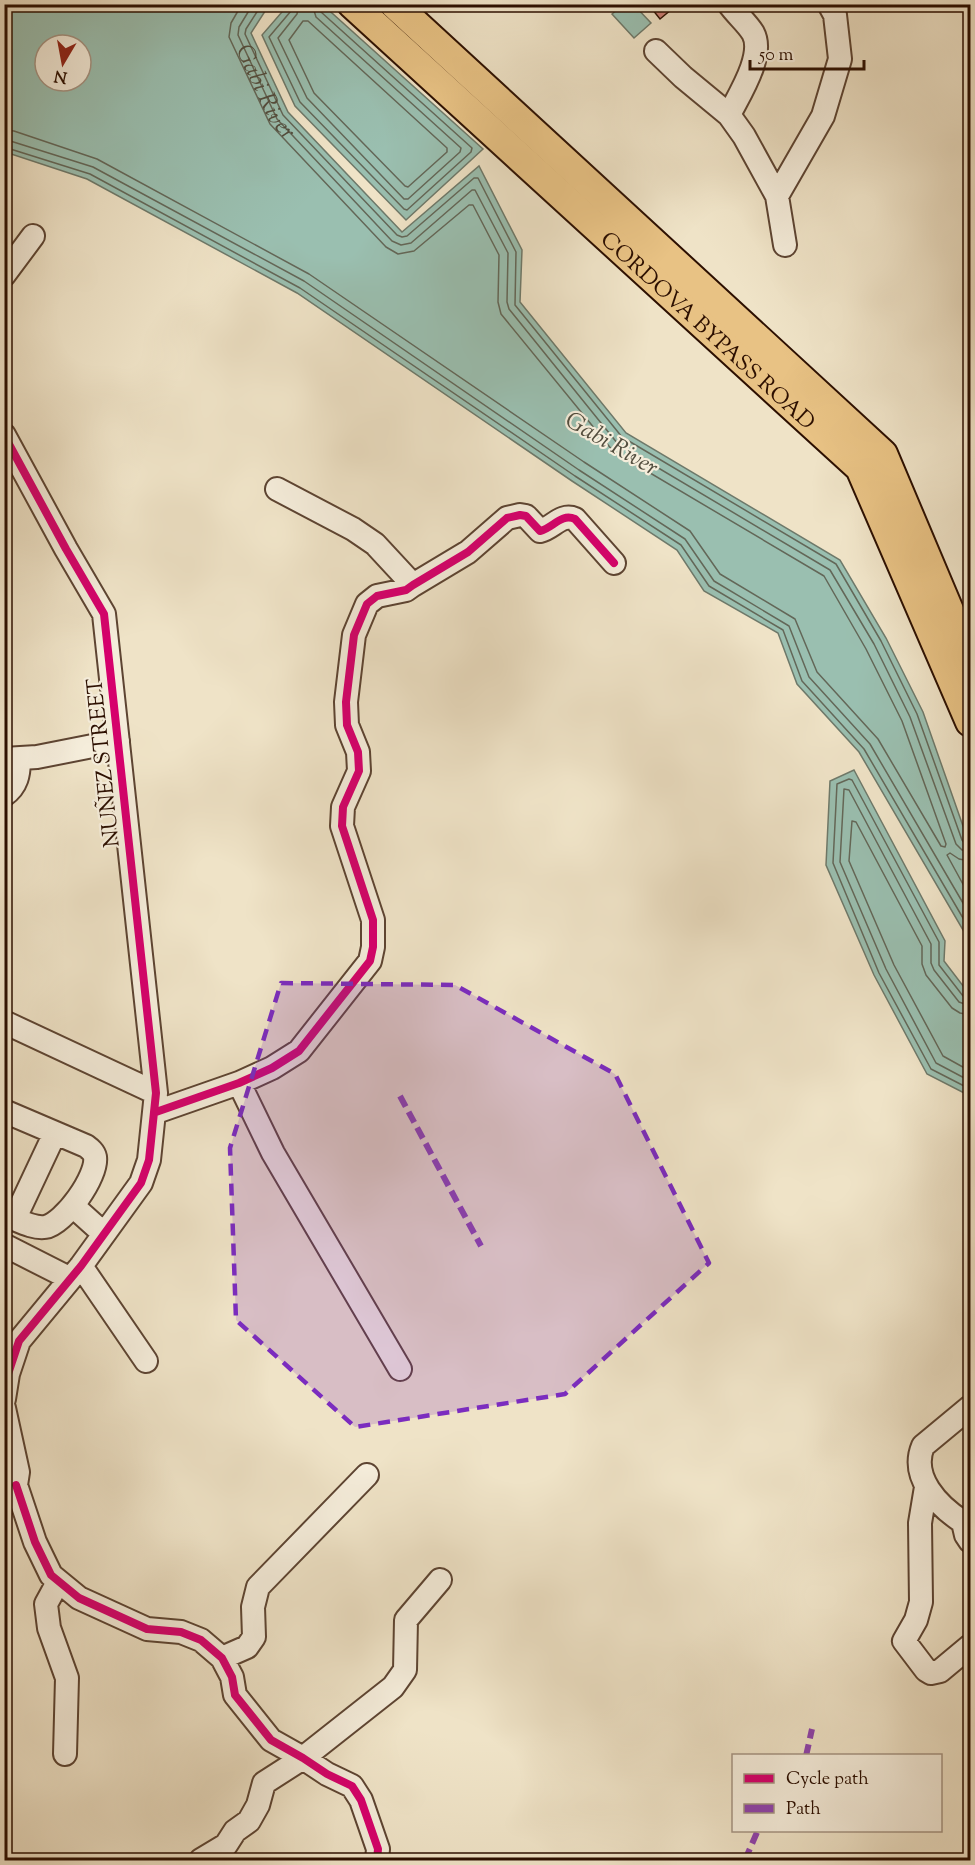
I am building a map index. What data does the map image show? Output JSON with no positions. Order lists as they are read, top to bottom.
{
  "streets": {
    "main road": ["CORDOVA BYPASS ROAD"],
    "street": ["NUÑEZ STREET"]
  },
  "water": ["Gabi River"],
  "legend": ["Cycle path", "Path"],
  "scale_bar": "50 m",
  "north": "bottom"
}
